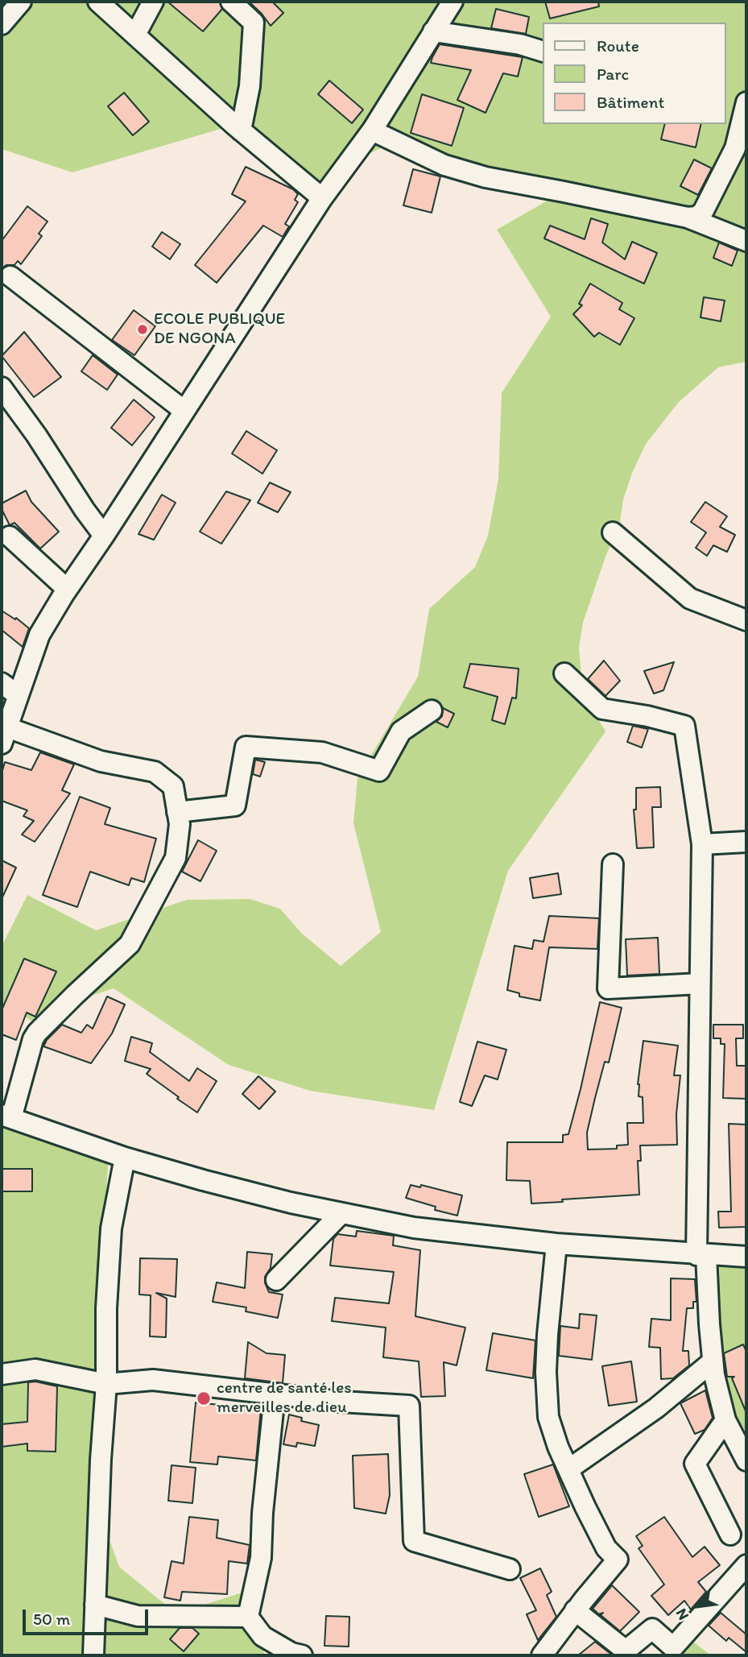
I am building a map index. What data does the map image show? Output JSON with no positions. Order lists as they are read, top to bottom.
{
  "places": ["ECOLE PUBLIQUE DE NGONA", "centre de santé les merveilles de dieu"],
  "legend": ["Route", "Parc", "Bâtiment"],
  "scale_bar": "50 m",
  "north": "bottom left"
}
